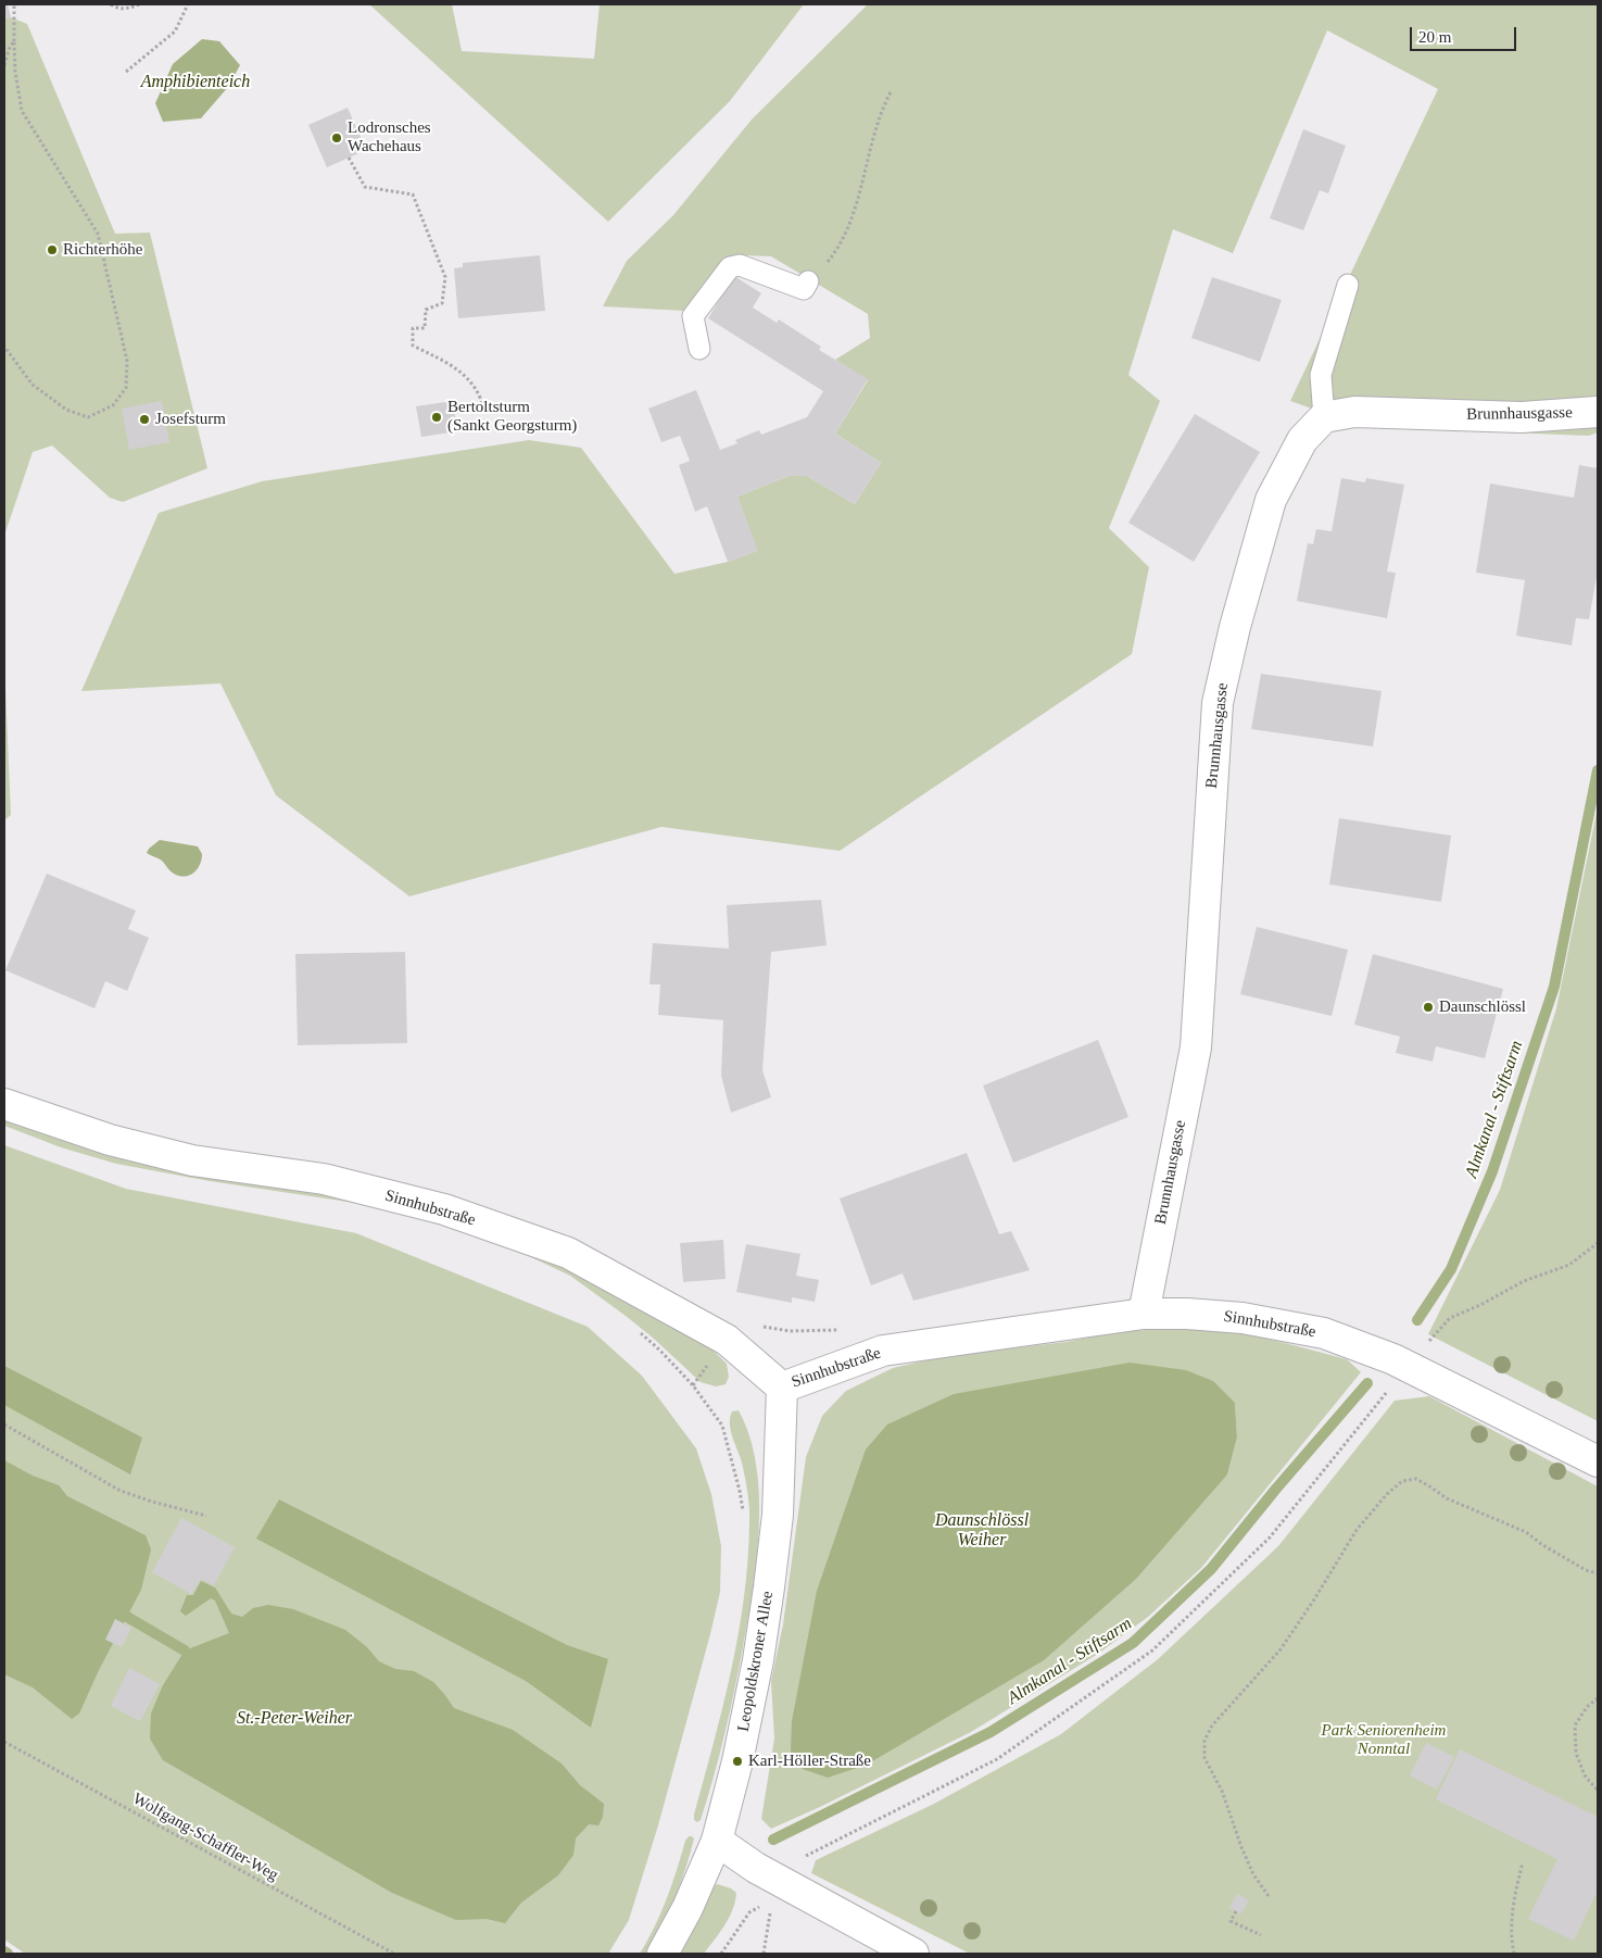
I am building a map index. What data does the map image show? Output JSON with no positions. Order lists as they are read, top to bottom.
{
  "streets": {
    "street": ["Brunnhausgasse", "Sinnhubstraße", "Leopoldskroner Allee"],
    "path": ["Wolfgang-Schaffler-Weg"]
  },
  "crossings": [
    ["Brunnhausgasse", "Sinnhubstraße"],
    ["Sinnhubstraße", "Leopoldskroner Allee"]
  ],
  "water": [
    "Amphibienteich",
    "Almkanal - Stiftsarm",
    "Daunschlössl Weiher",
    "St.-Peter-Weiher"
  ],
  "parks": ["Park Seniorenheim Nonntal"],
  "places": [
    "Lodronsches Wachehaus",
    "Richterhöhe",
    "Bertoltsturm (Sankt Georgsturm)",
    "Josefsturm",
    "Daunschlössl",
    "Karl-Höller-Straße"
  ],
  "scale_bar": "20 m"
}
